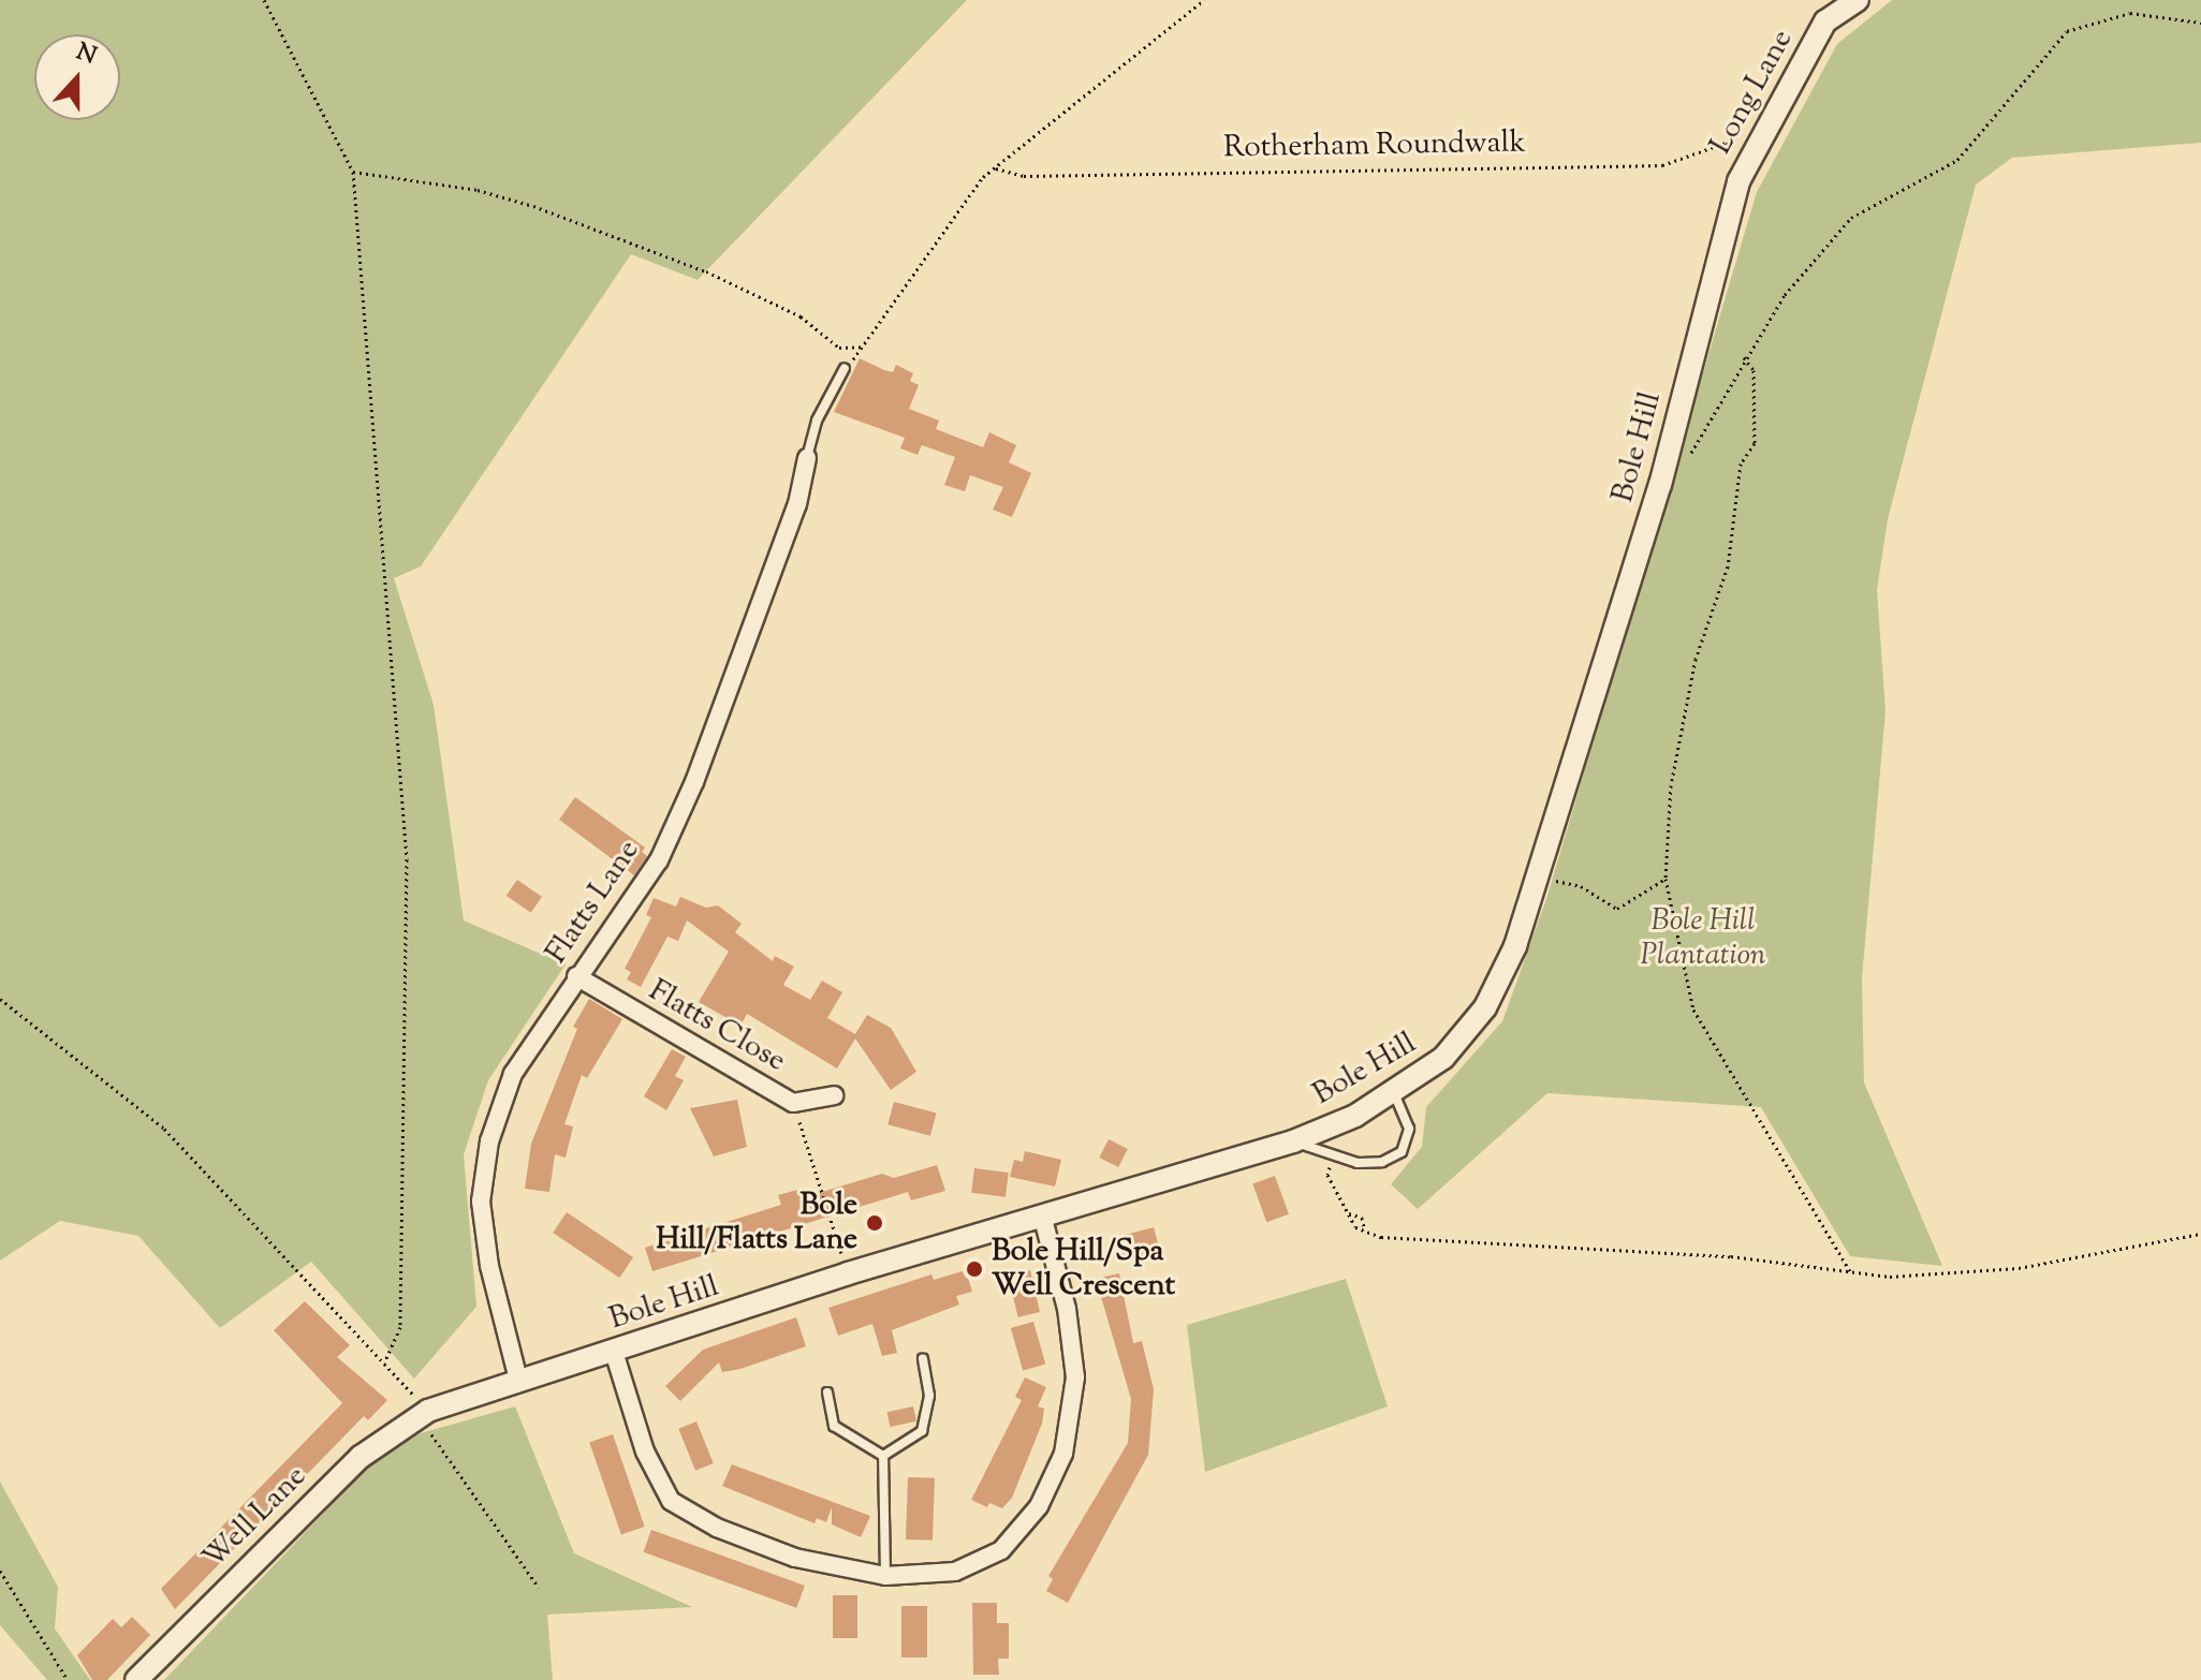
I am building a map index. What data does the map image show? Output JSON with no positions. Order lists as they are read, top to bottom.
{
  "streets": {
    "street": [
      "Long Lane",
      "Bole Hill",
      "Flatts Lane",
      "Flatts Close",
      "Well Lane"
    ],
    "path": ["Rotherham Roundwalk"]
  },
  "crossings": [
    ["Long Lane", "Rotherham Roundwalk"],
    ["Long Lane", "Bole Hill"],
    ["Bole Hill", "Flatts Lane"],
    ["Bole Hill", "Well Lane"],
    ["Flatts Lane", "Flatts Close"]
  ],
  "parks": ["Bole Hill Plantation"],
  "places": ["Bole Hill/Flatts Lane", "Bole Hill/Spa Well Crescent"],
  "north": "top"
}
